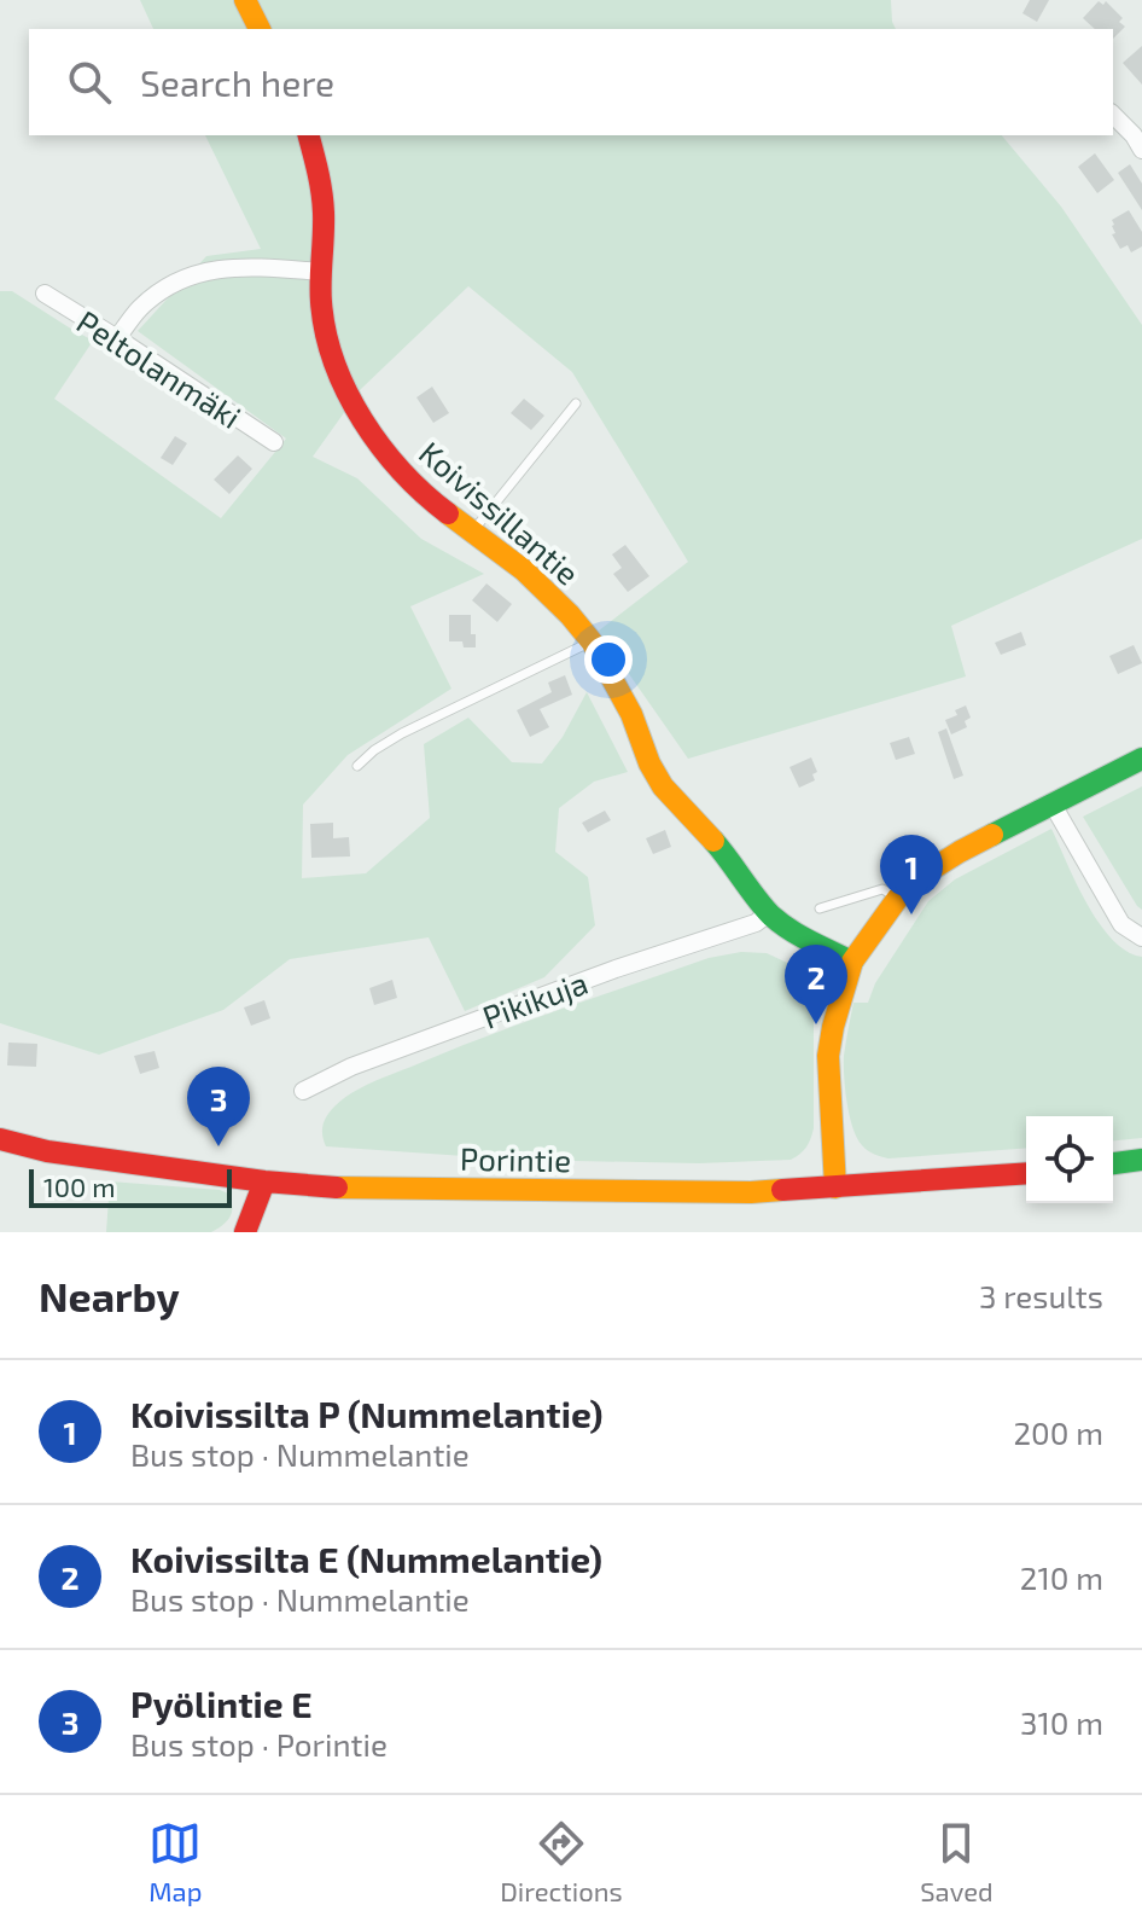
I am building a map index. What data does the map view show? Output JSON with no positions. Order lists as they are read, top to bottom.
{
  "streets": {
    "main road": ["Koivissillantie", "Porintie"],
    "street": ["Peltolanmäki", "Pikikuja"]
  },
  "crossings": [
    ["Koivissillantie", "Pikikuja"]
  ],
  "scale_bar": "100 m",
  "page": {
    "search": "Search here",
    "pins": ["1", "2", "3"],
    "scale": "100 m",
    "heading": ["Nearby", "3 results"],
    "list": [
      {
        "mark": "1",
        "name": "Koivissilta P (Nummelantie)",
        "note": "Bus stop · Nummelantie",
        "value": "200 m"
      },
      {
        "mark": "2",
        "name": "Koivissilta E (Nummelantie)",
        "note": "Bus stop · Nummelantie",
        "value": "210 m"
      },
      {
        "mark": "3",
        "name": "Pyölintie E",
        "note": "Bus stop · Porintie",
        "value": "310 m"
      }
    ],
    "nav": ["Map", "Directions", "Saved"]
  }
}
